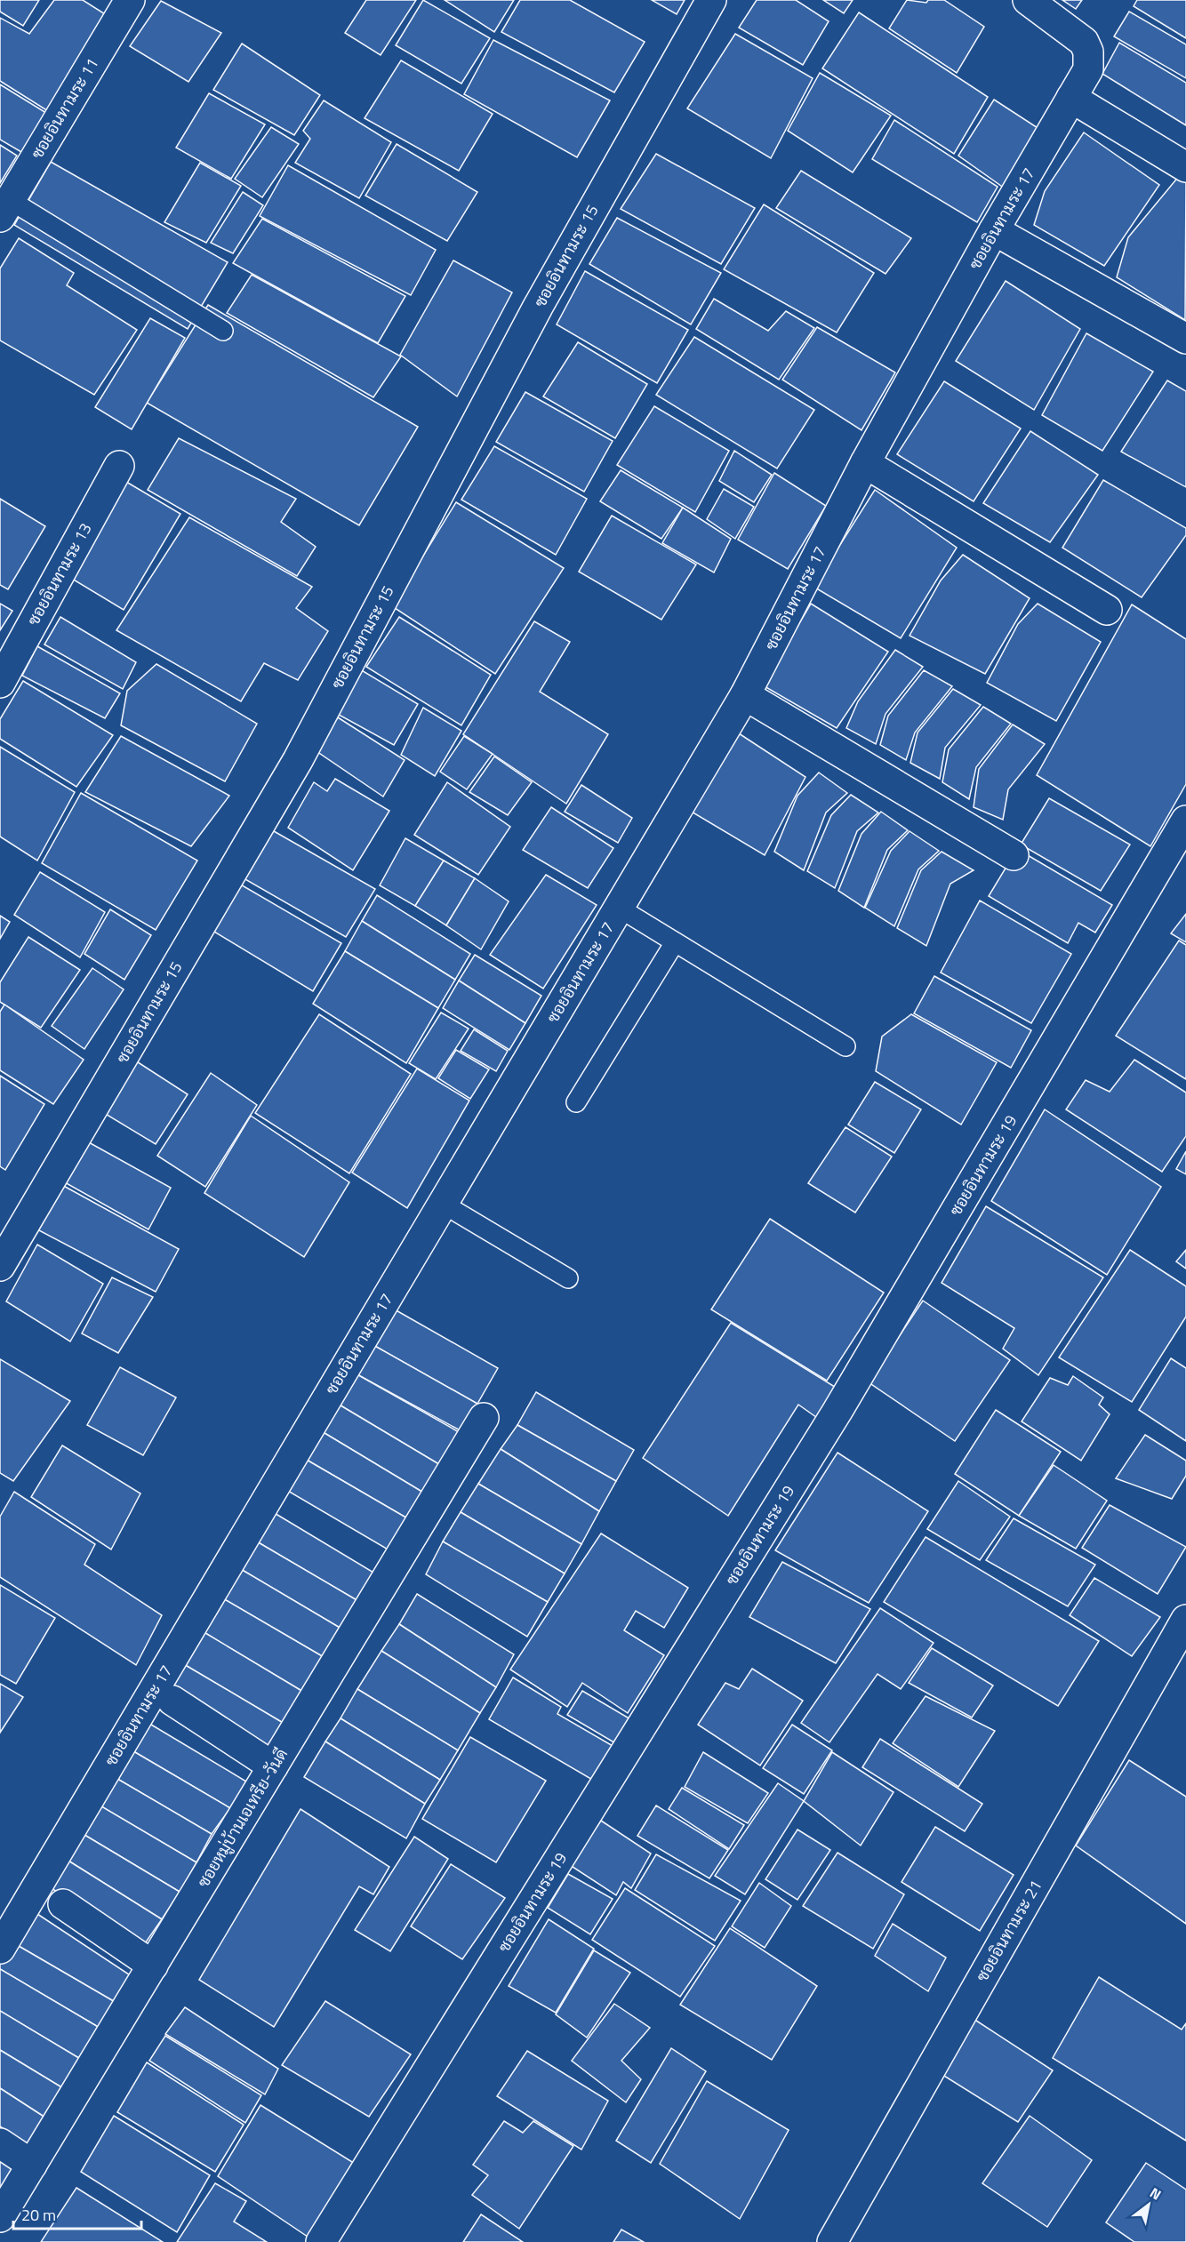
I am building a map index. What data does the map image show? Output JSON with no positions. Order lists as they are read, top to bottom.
{
  "streets": {
    "street": [
      "ซอยอินทามระ 11",
      "ซอยอินทามระ 17",
      "ซอยอินทามระ 15",
      "ซอยอินทามระ 13",
      "ซอยอินทามระ 19",
      "ซอยหมู่บ้านเอเทรีย-วันดี",
      "ซอยอินทามระ 21"
    ]
  },
  "scale_bar": "20 m",
  "north": "top right"
}
